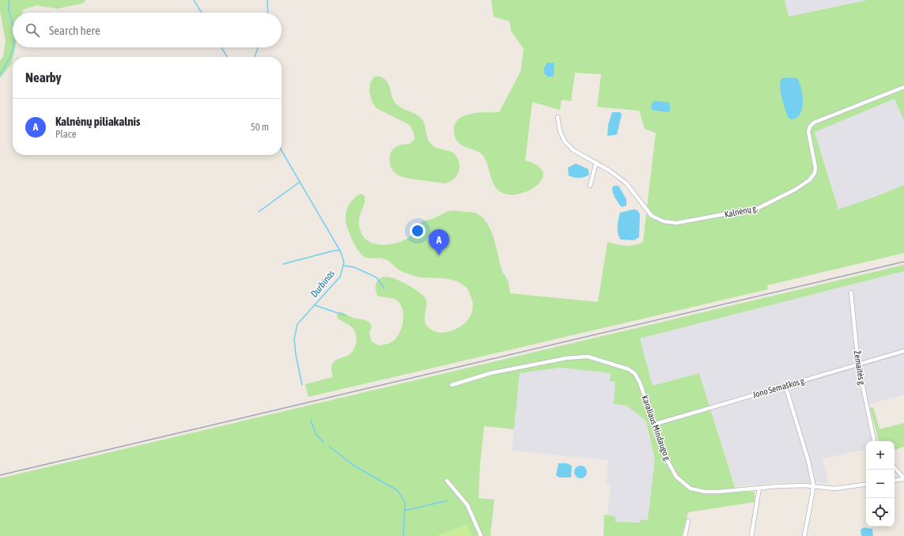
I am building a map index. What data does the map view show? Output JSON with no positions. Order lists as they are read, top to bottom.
{
  "streets": {
    "street": [
      "Kalnėnų g.",
      "Žemaitės g.",
      "Jono Semaškos g.",
      "Karaliaus Mindaugo g."
    ]
  },
  "crossings": [
    ["Žemaitės g.", "Jono Semaškos g."],
    ["Jono Semaškos g.", "Karaliaus Mindaugo g."]
  ],
  "water": ["Durbinas"],
  "page": {
    "search": "Search here",
    "heading": "Nearby",
    "list": [
      {
        "mark": "A",
        "name": "Kalnėnų piliakalnis",
        "note": "Place",
        "value": "50 m"
      }
    ],
    "pins": "A",
    "map_buttons": ["+", "−"]
  }
}
